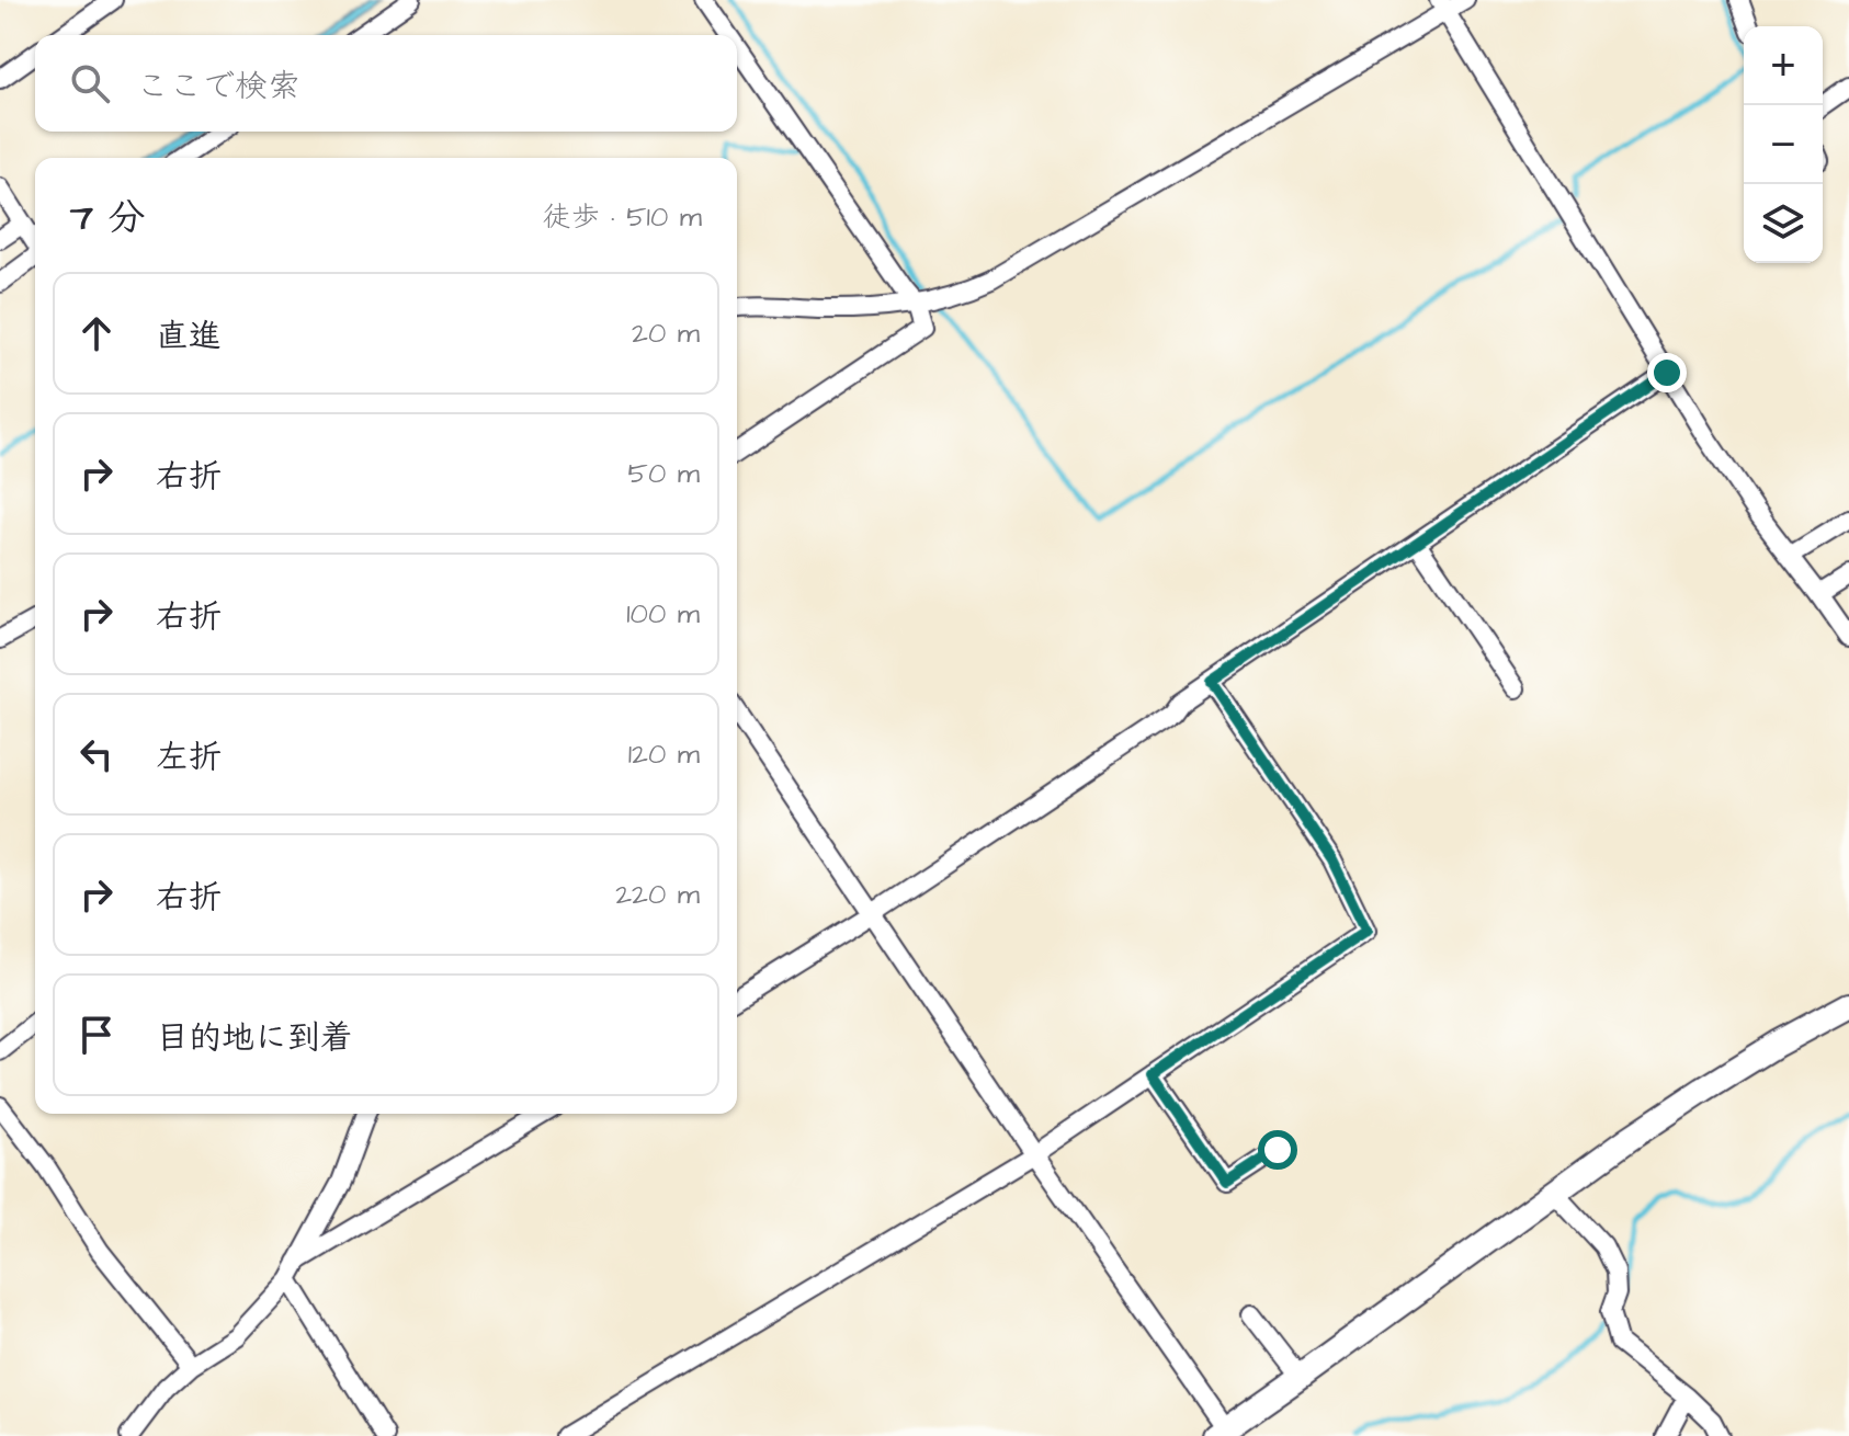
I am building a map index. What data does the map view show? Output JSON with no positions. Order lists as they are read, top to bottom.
{
  "page": {
    "map_buttons": ["+", "−"],
    "search": "ここで検索",
    "heading": ["7 分", "徒歩 · 510 m"],
    "list": [
      ["直進", "20 m"],
      ["右折", "50 m"],
      ["右折", "100 m"],
      ["左折", "120 m"],
      ["右折", "220 m"],
      "目的地に到着"
    ]
  }
}
